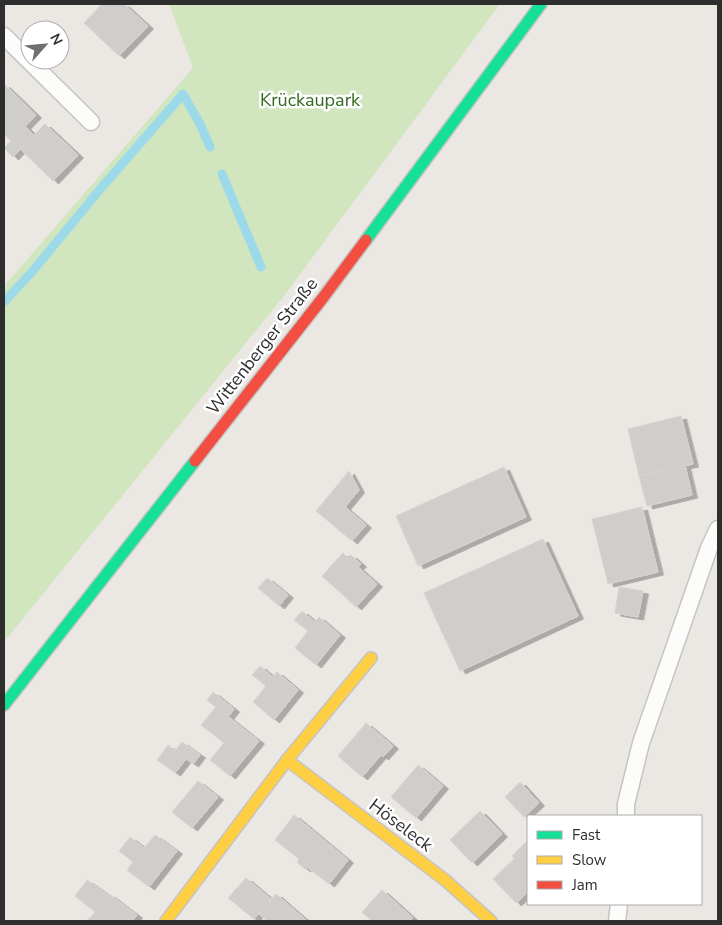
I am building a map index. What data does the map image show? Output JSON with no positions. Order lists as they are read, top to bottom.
{
  "streets": {
    "main road": ["Wittenberger Straße", "Höseleck"]
  },
  "parks": ["Krückaupark"],
  "legend": ["Fast", "Slow", "Jam"],
  "north": "top right"
}
